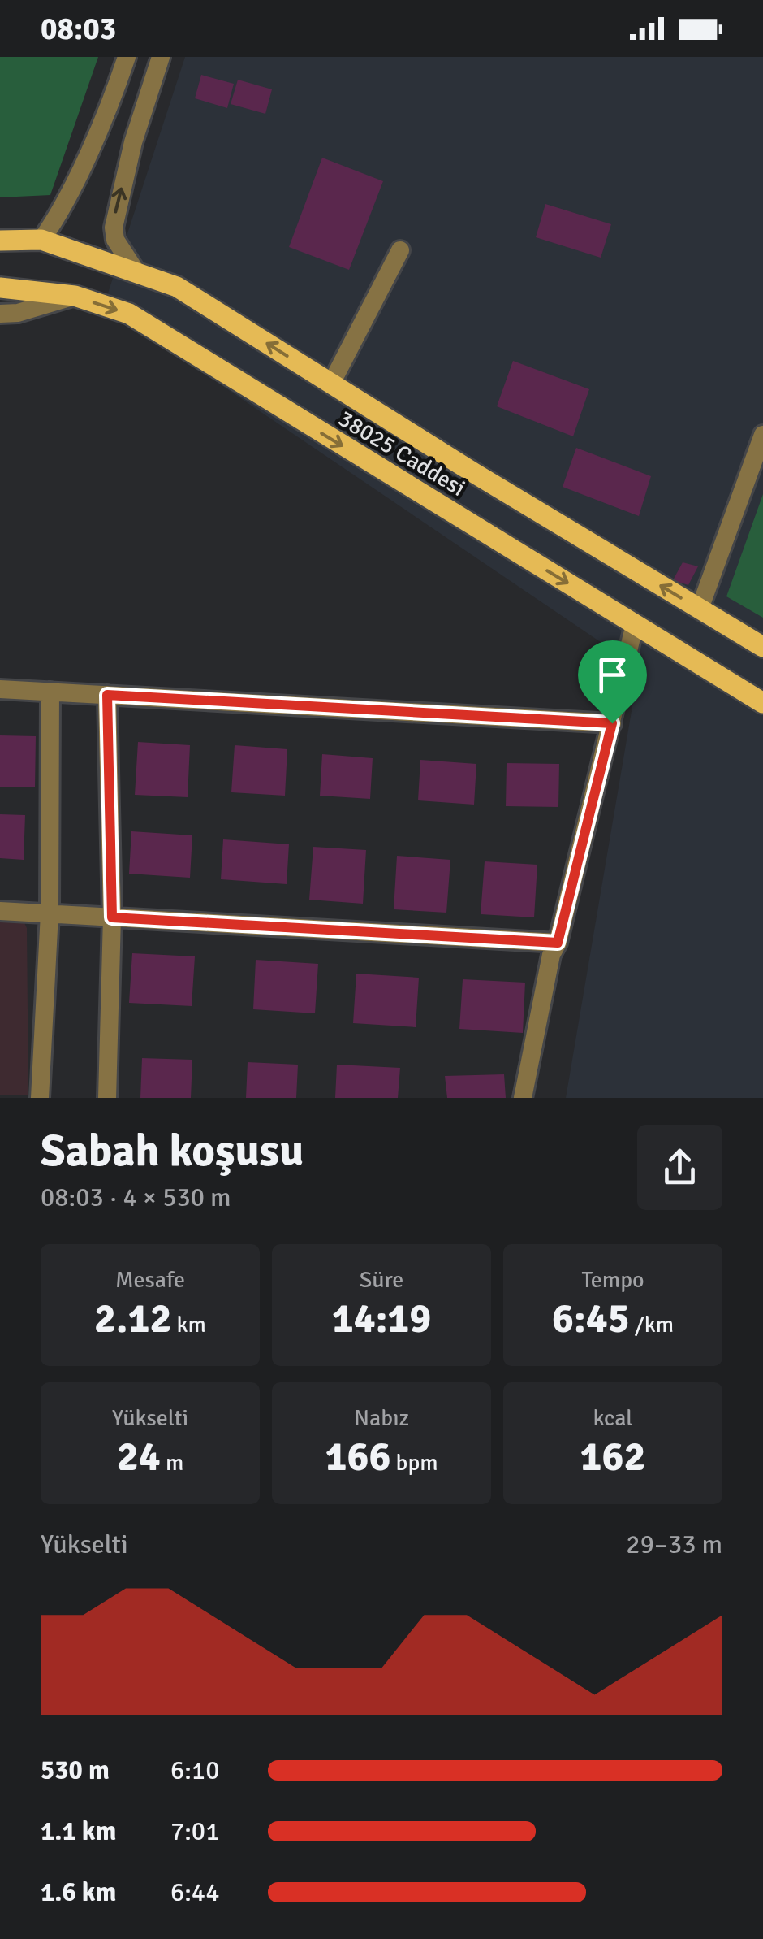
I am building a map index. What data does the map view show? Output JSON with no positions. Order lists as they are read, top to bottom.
{
  "streets": {
    "main road": ["38025 Caddesi"]
  },
  "page": {
    "status": "08:03",
    "heading": ["Sabah koşusu", "08:03 · 4 × 530 m"],
    "stats": [
      ["Mesafe", "2.12 km"],
      ["Süre", "14:19"],
      ["Tempo", "6:45 /km"],
      ["Yükselti", "24 m"],
      ["Nabız", "166 bpm"],
      ["kcal", "162"]
    ],
    "chart": ["Yükselti", "29–33 m"],
    "list": [
      {
        "name": "530 m",
        "note": "6:10"
      },
      {
        "name": "1.1 km",
        "note": "7:01"
      },
      {
        "name": "1.6 km",
        "note": "6:44"
      }
    ]
  }
}
